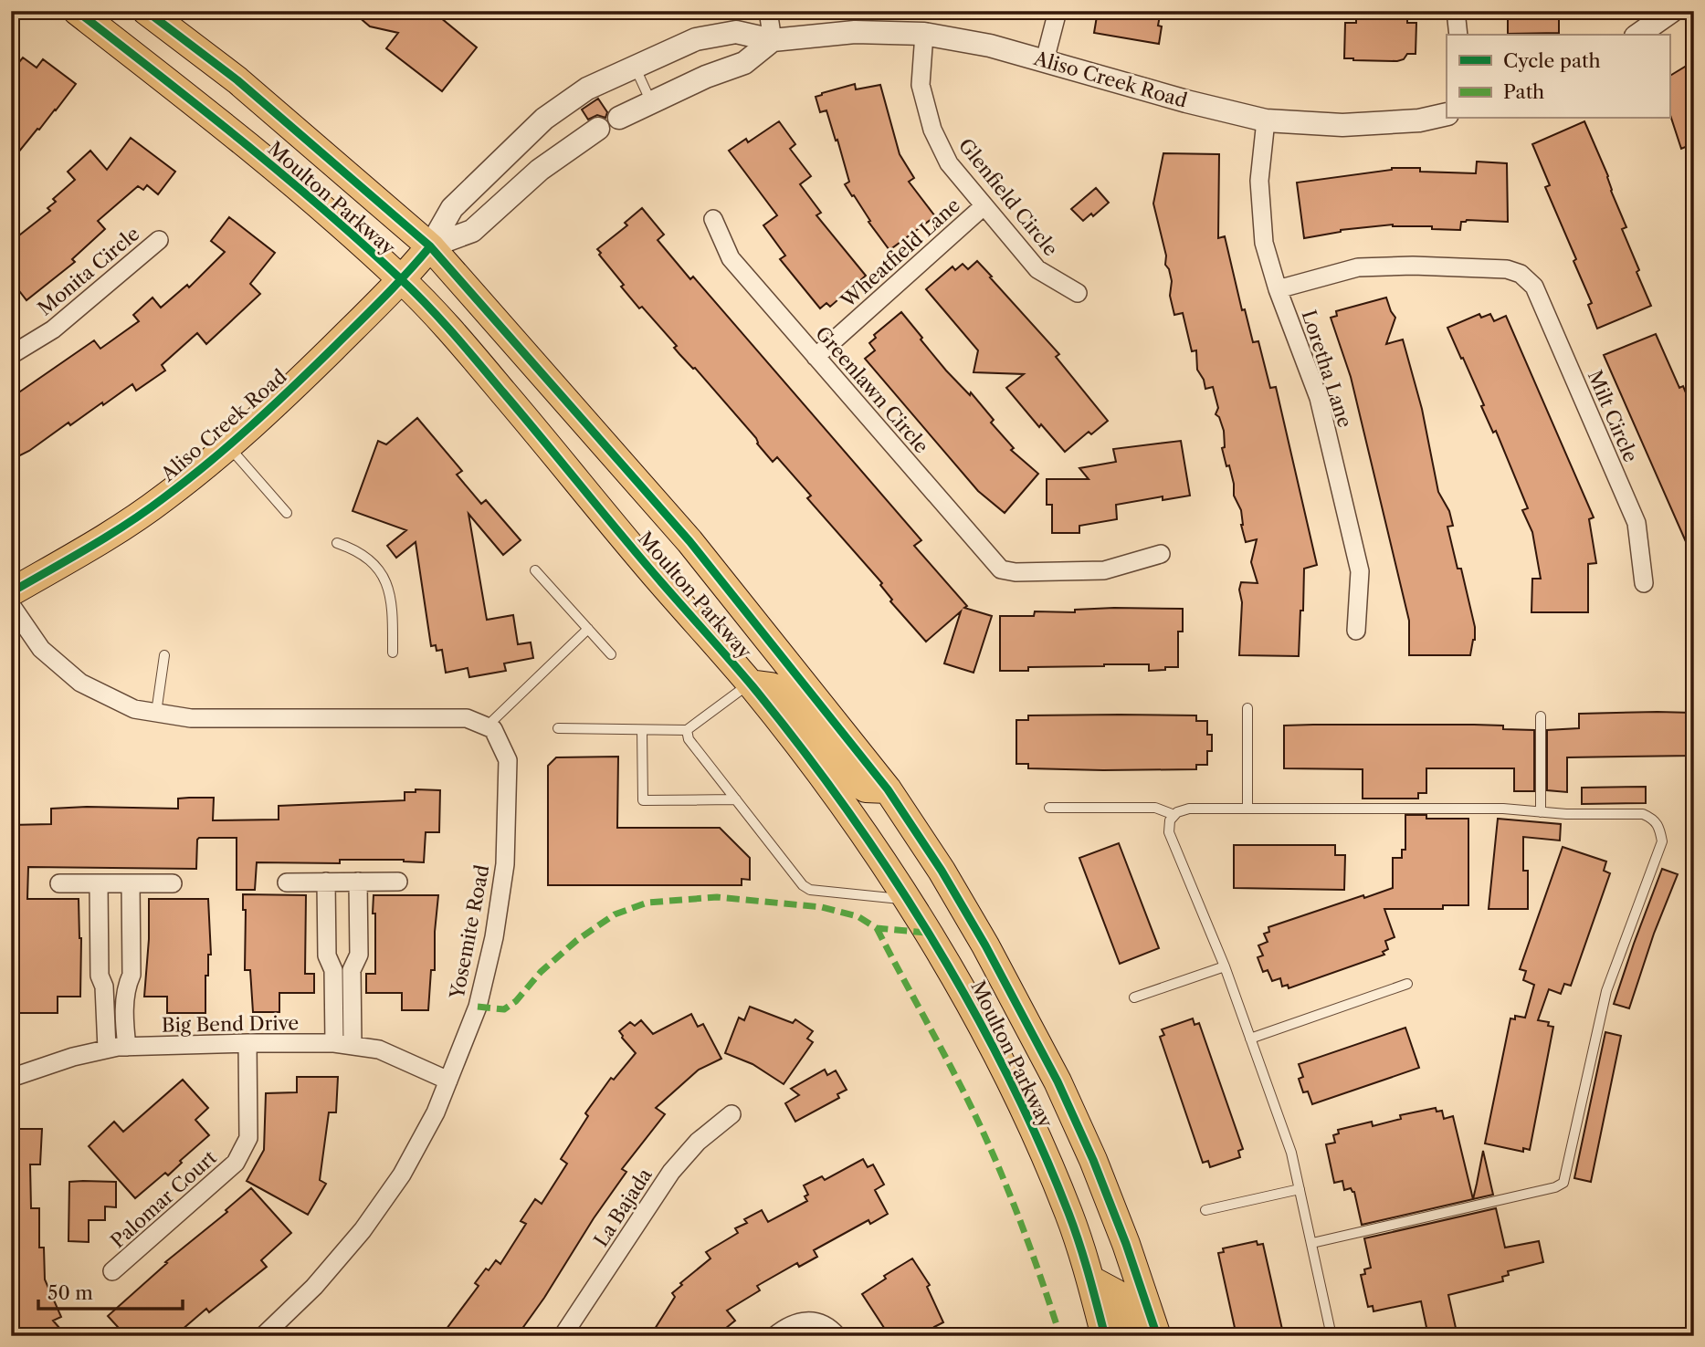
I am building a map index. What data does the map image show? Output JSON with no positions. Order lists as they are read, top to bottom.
{
  "streets": {
    "main road": ["Aliso Creek Road", "Moulton Parkway"],
    "street": [
      "Glenfield Circle",
      "Wheatfield Lane",
      "Monita Circle",
      "Loretha Lane",
      "Greenlawn Circle",
      "Milt Circle",
      "Yosemite Road",
      "Big Bend Drive",
      "Palomar Court",
      "La Bajada"
    ]
  },
  "crossings": [
    ["Aliso Creek Road", "Glenfield Circle"],
    ["Aliso Creek Road", "Moulton Parkway"],
    ["Aliso Creek Road", "Loretha Lane"],
    ["Glenfield Circle", "Wheatfield Lane"],
    ["Wheatfield Lane", "Greenlawn Circle"],
    ["Loretha Lane", "Milt Circle"],
    ["Yosemite Road", "Big Bend Drive"],
    ["Big Bend Drive", "Palomar Court"]
  ],
  "legend": ["Cycle path", "Path"],
  "scale_bar": "50 m"
}
